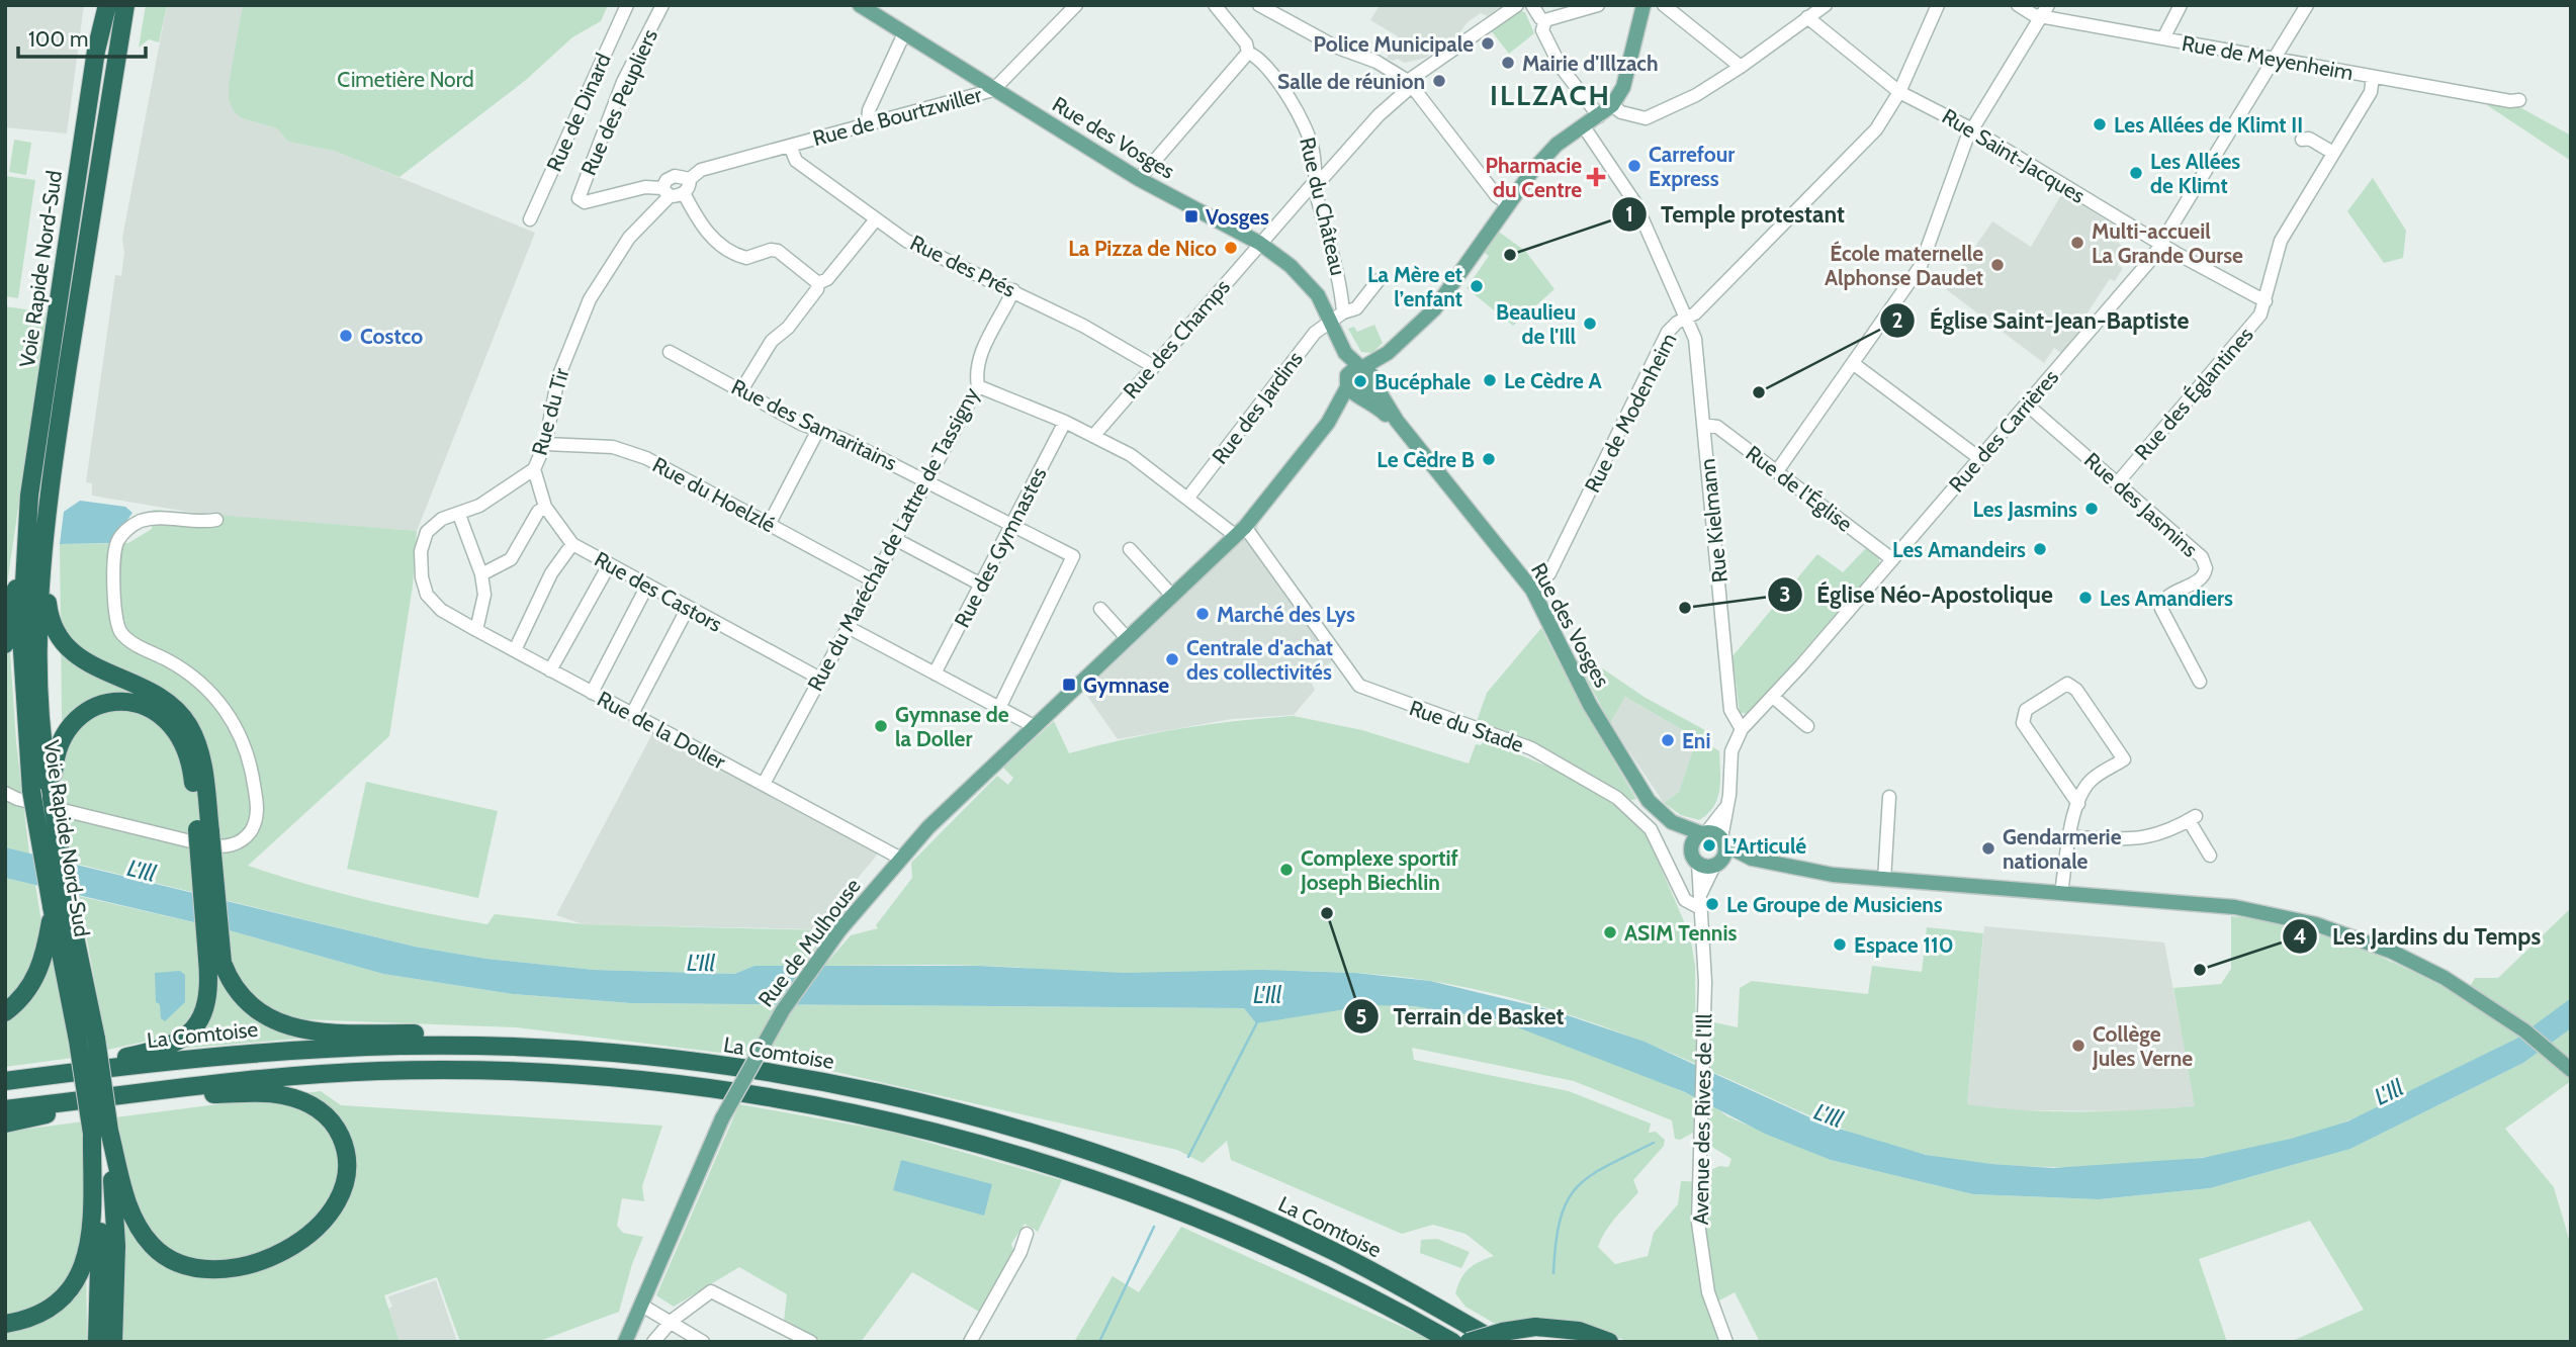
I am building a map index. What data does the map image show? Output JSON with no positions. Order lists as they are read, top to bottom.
{
  "streets": {
    "highway": ["Voie Rapide Nord-Sud", "La Comtoise"],
    "main road": ["Rue des Vosges", "Rue de Mulhouse"],
    "street": [
      "Rue de Meyenheim",
      "Rue des Peupliers",
      "Rue de Dinard",
      "Rue de Bourtzwiller",
      "Rue Saint-Jacques",
      "Rue du Château",
      "Rue des Prés",
      "Rue des Champs",
      "Rue des Églantines",
      "Rue des Jardins",
      "Rue du Tir",
      "Rue de Modenheim",
      "Rue des Samaritains",
      "Rue des Carrières",
      "Rue de l'Église",
      "Rue du Hoelzlé",
      "Rue des Jasmins",
      "Rue Kielmann",
      "Rue du Maréchal de Lattre de Tassigny",
      "Rue des Gymnastes",
      "Rue des Castors",
      "Rue du Stade",
      "Rue de la Doller",
      "Avenue des Rives de l'Ill"
    ]
  },
  "crossings": [
    ["Rue de Meyenheim", "Rue des Églantines"],
    ["Rue de Meyenheim", "Rue des Carrières"],
    ["Rue des Peupliers", "Rue de Bourtzwiller"],
    ["Rue des Peupliers", "Rue du Tir"],
    ["Rue de Bourtzwiller", "Rue des Vosges"],
    ["Rue de Bourtzwiller", "Rue des Prés"],
    ["Rue de Bourtzwiller", "Rue du Tir"],
    ["Rue des Vosges", "Rue du Château"],
    ["Rue des Vosges", "Rue des Champs"],
    ["Rue des Vosges", "Rue des Jardins"],
    ["Rue des Vosges", "Rue de Modenheim"],
    ["Rue des Vosges", "Rue de Mulhouse"],
    ["Rue des Vosges", "Avenue des Rives de l'Ill"],
    ["Rue Saint-Jacques", "Rue des Églantines"],
    ["Rue Saint-Jacques", "Rue des Carrières"],
    ["Rue du Château", "Rue des Champs"],
    ["Rue du Château", "Rue des Jardins"],
    ["Rue des Prés", "Rue des Champs"],
    ["Rue des Prés", "Rue du Maréchal de Lattre de Tassigny"],
    ["Rue des Champs", "Rue du Stade"],
    ["Rue des Églantines", "Rue des Jasmins"],
    ["Rue des Jardins", "Rue du Stade"],
    ["Rue du Tir", "Rue du Hoelzlé"],
    ["Rue du Tir", "Rue des Castors"],
    ["Rue du Tir", "Rue de la Doller"],
    ["Rue de Modenheim", "Rue Kielmann"],
    ["Rue des Samaritains", "Rue du Maréchal de Lattre de Tassigny"],
    ["Rue des Samaritains", "Rue des Gymnastes"],
    ["Rue des Carrières", "Rue de l'Église"],
    ["Rue des Carrières", "Rue des Jasmins"],
    ["Rue des Carrières", "Rue Kielmann"],
    ["Rue de l'Église", "Rue Kielmann"],
    ["Rue du Hoelzlé", "Rue du Maréchal de Lattre de Tassigny"],
    ["Rue du Maréchal de Lattre de Tassigny", "Rue des Castors"],
    ["Rue du Maréchal de Lattre de Tassigny", "Rue du Stade"],
    ["Rue du Maréchal de Lattre de Tassigny", "Rue de la Doller"],
    ["Rue des Gymnastes", "Rue du Stade"],
    ["Rue du Stade", "Rue de Mulhouse"],
    ["Rue du Stade", "Avenue des Rives de l'Ill"],
    ["Rue de la Doller", "Rue de Mulhouse"]
  ],
  "districts": ["ILLZACH"],
  "water": ["L'Ill"],
  "parks": ["Cimetière Nord"],
  "places": {
    "other": [
      "Police Municipale",
      "Mairie d'Illzach",
      "Salle de réunion",
      "Les Allées de Klimt II",
      "Carrefour Express",
      "Les Allées de Klimt",
      "Multi-accueil La Grande Ourse",
      "La Pizza de Nico",
      "Temple protestant",
      "École maternelle Alphonse Daudet",
      "La Mère et l’enfant",
      "Beaulieu de l'Ill",
      "Costco",
      "Le Cèdre A",
      "Bucéphale",
      "Église Saint-Jean-Baptiste",
      "Le Cèdre B",
      "Les Jasmins",
      "Les Amandeirs",
      "Les Amandiers",
      "Église Néo-Apostolique",
      "Marché des Lys",
      "Centrale d'achat des collectivités",
      "Gymnase de la Doller",
      "Eni",
      "L’Articulé",
      "Gendarmerie nationale",
      "Complexe sportif Joseph Biechlin",
      "Le Groupe de Musiciens",
      "Terrain de Basket",
      "ASIM Tennis",
      "Espace 110",
      "Les Jardins du Temps",
      "Collège Jules Verne"
    ],
    "health": ["Pharmacie du Centre"],
    "transit": ["Vosges", "Gymnase"]
  },
  "scale_bar": "100 m"
}
